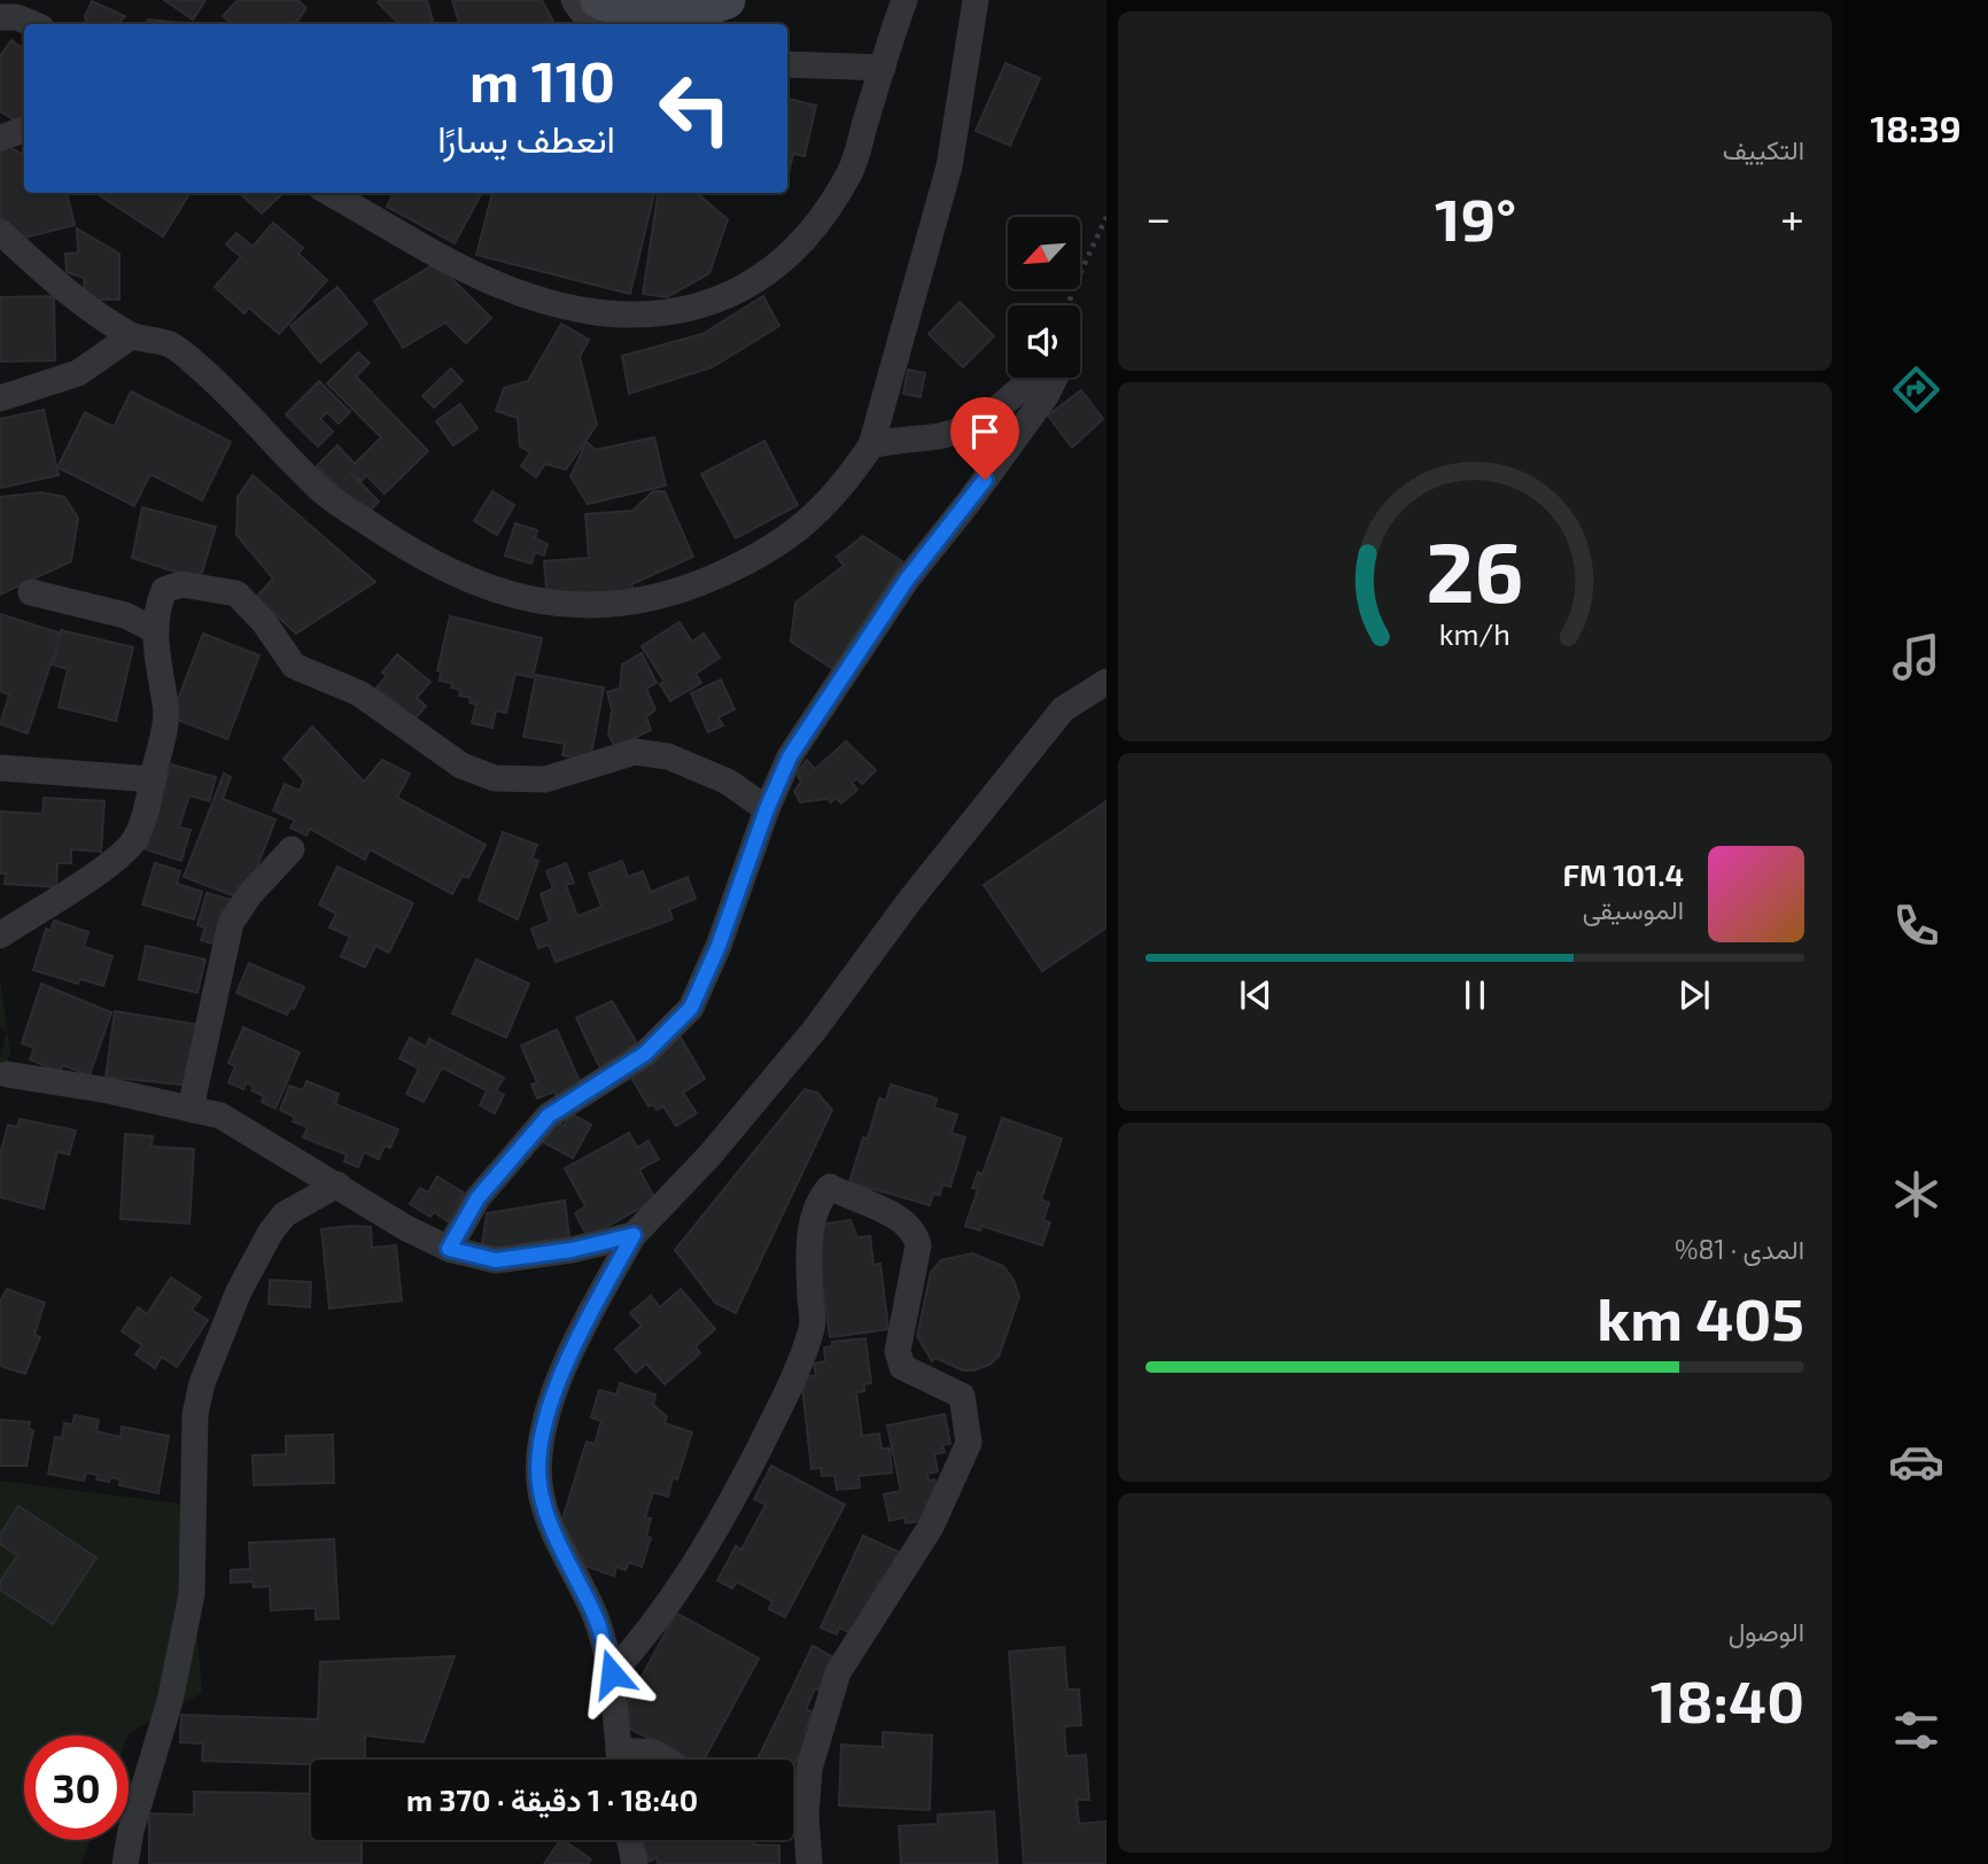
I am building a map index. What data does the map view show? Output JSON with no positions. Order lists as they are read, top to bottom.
{
  "north": "bottom left",
  "page": {
    "tabs": "18:39",
    "tile": [
      "التكييف",
      ["المدى · 81%", "405 km"],
      ["الوصول", "18:40"]
    ],
    "turn": ["110 m", "انعطف يسارًا"],
    "heat": ["−", "19°", "+"],
    "song": ["101.4 FM", "الموسيقى"],
    "limit": "30",
    "trip": "18:40 · 1 دقيقة · 370 m",
    "gauge": ["26", "km/h"]
  }
}
